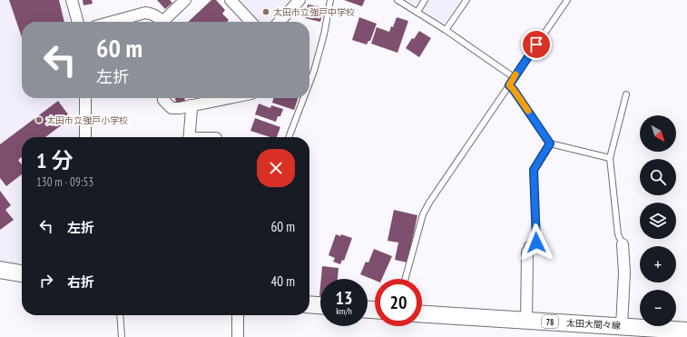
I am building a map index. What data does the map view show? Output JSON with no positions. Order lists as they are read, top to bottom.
{
  "streets": {
    "main road": ["78", "太田大間々線"]
  },
  "places": ["太田市立強戸中学校", "太田市立強戸小学校"],
  "north": "bottom right",
  "page": {
    "turn": ["60 m", "左折"],
    "map_buttons": ["+", "−"],
    "heading": ["1 分", "130 m · 09:53"],
    "list": [
      {
        "name": "左折",
        "value": "60 m"
      },
      {
        "name": "右折",
        "value": "40 m"
      }
    ],
    "speed": "13 km/h",
    "limit": "20"
  }
}
